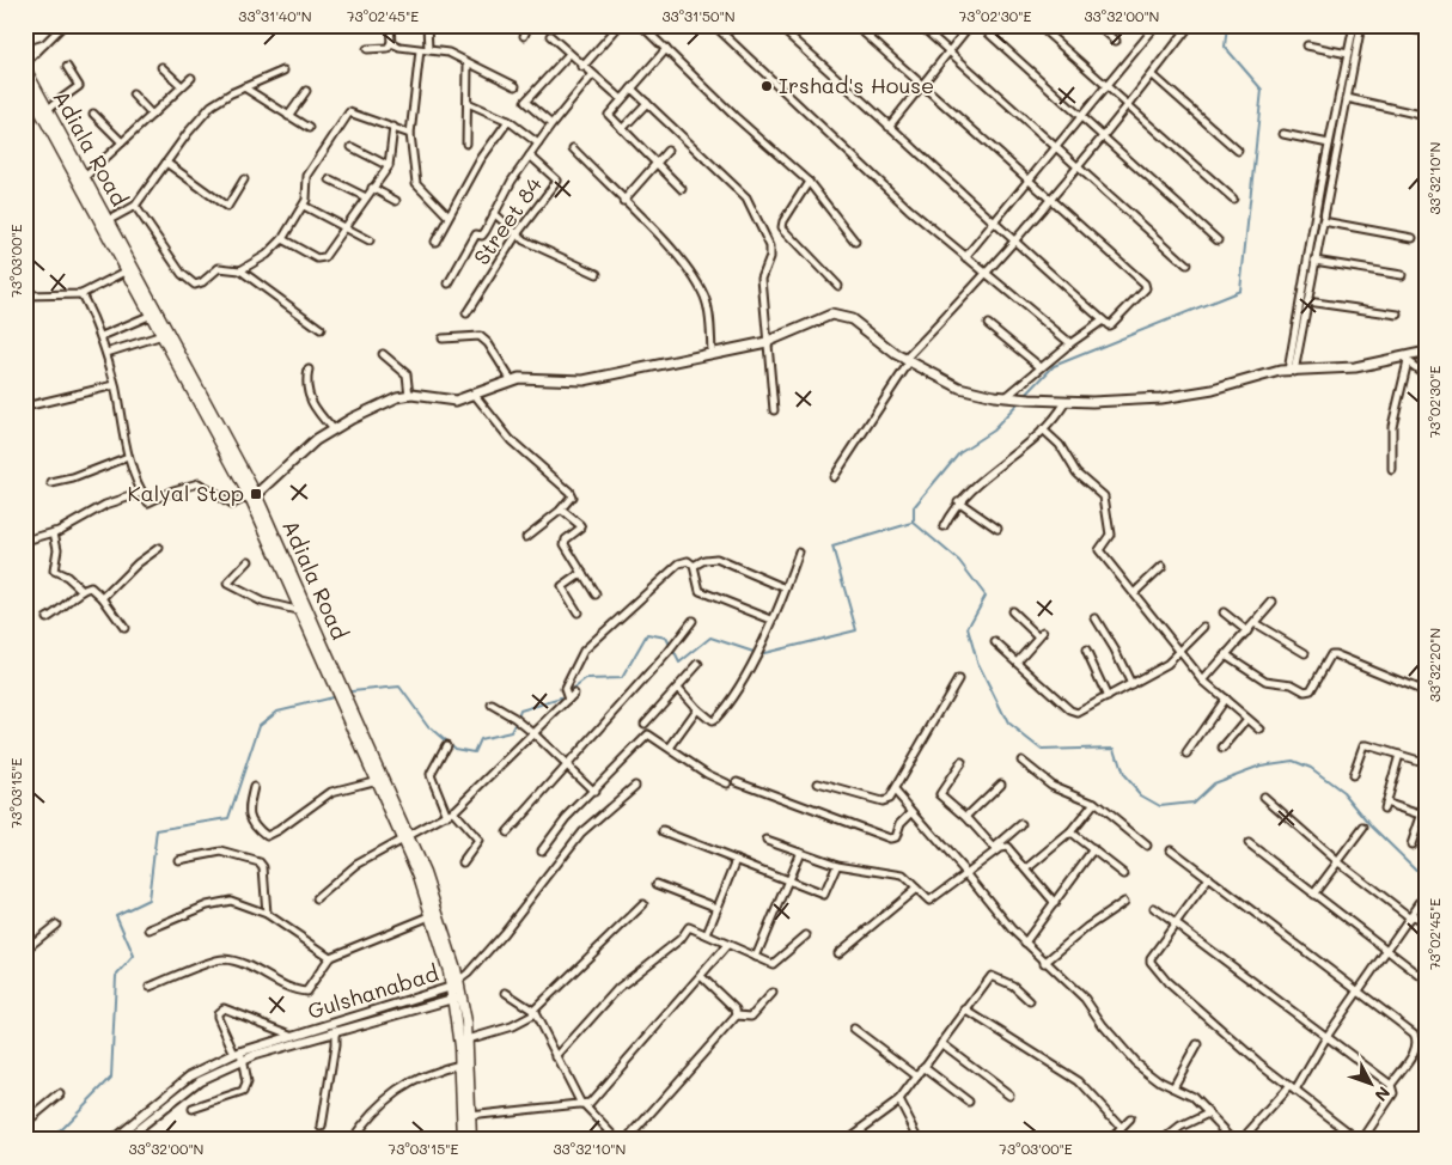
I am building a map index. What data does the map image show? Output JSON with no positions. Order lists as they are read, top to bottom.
{
  "streets": {
    "main road": ["Adiala Road"],
    "street": ["Street 84", "Gulshanabad"]
  },
  "crossings": [
    ["Adiala Road", "Gulshanabad"]
  ],
  "places": {
    "other": ["Irshad's House"],
    "transit": ["Kalyal Stop"]
  },
  "north": "bottom right",
  "coordinates": [
    "33°31'40\"N",
    "73°02'45\"E",
    "33°31'50\"N",
    "73°02'30\"E",
    "33°32'00\"N",
    "33°32'10\"N",
    "73°03'00\"E",
    "33°32'20\"N",
    "73°03'15\"E"
  ]
}
